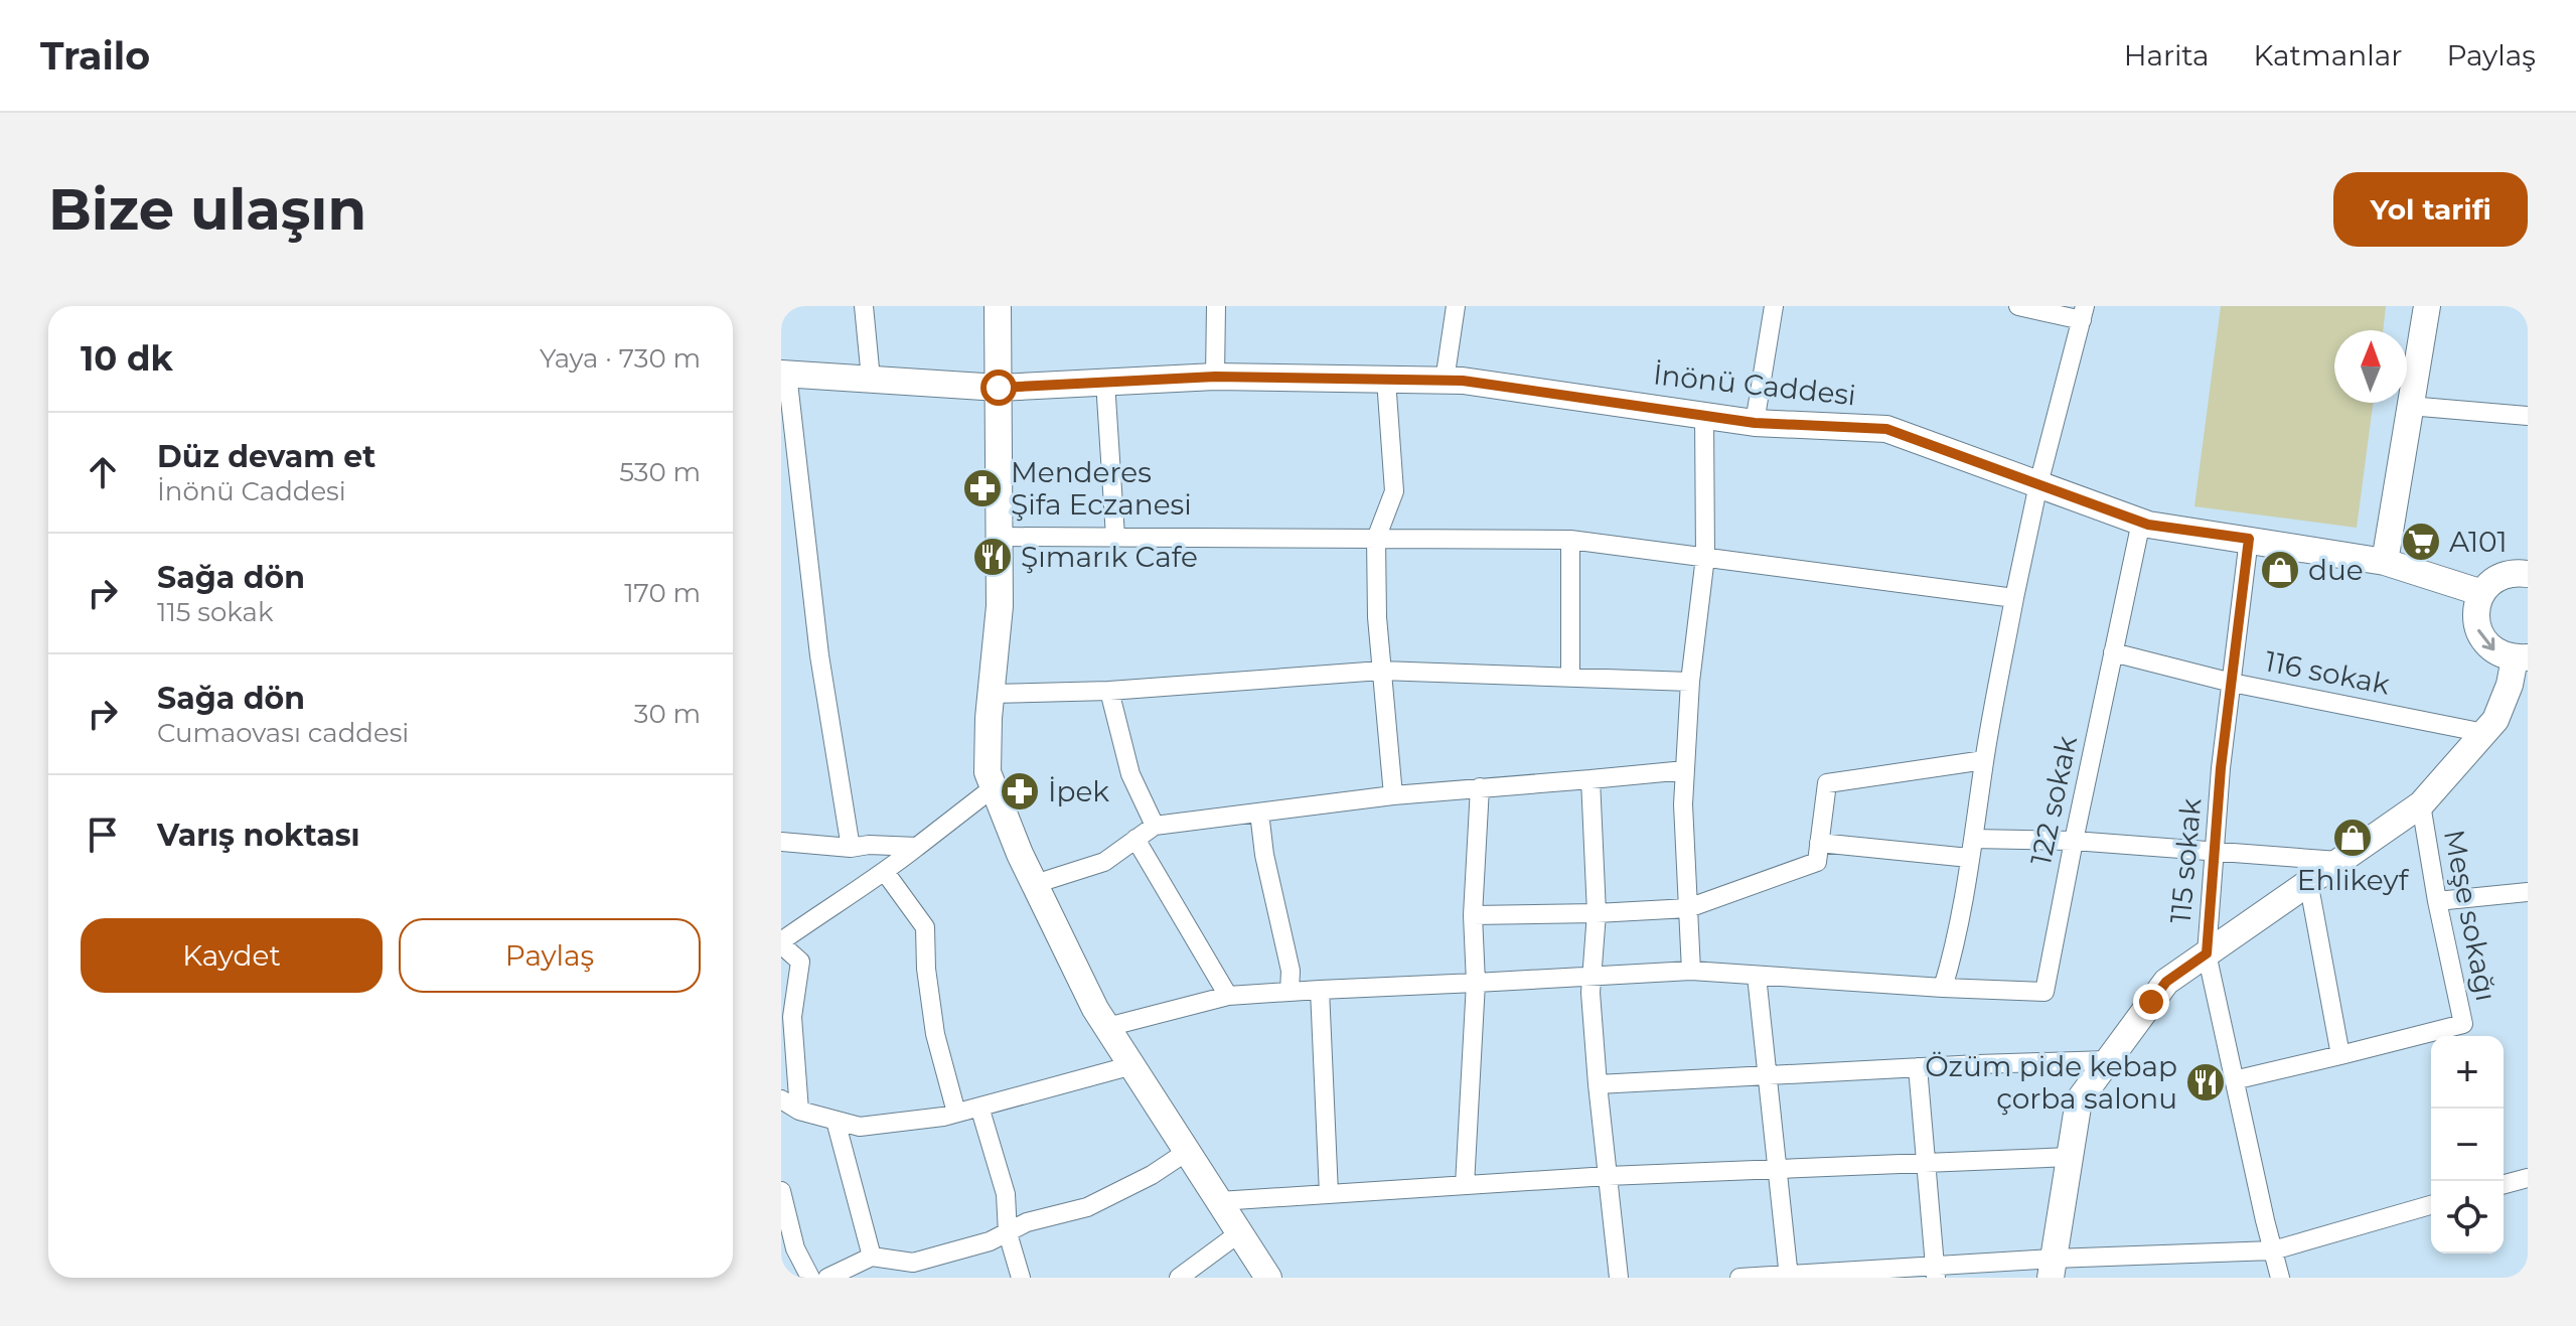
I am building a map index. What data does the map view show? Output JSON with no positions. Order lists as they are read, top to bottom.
{
  "streets": {
    "main road": ["İnönü Caddesi"],
    "street": [
      "116 sokak",
      "122 sokak",
      "115 sokak",
      "Meşe sokağı"
    ]
  },
  "crossings": [
    ["İnönü Caddesi", "122 sokak"],
    ["İnönü Caddesi", "115 sokak"],
    ["116 sokak", "122 sokak"],
    ["116 sokak", "115 sokak"],
    ["115 sokak", "Meşe sokağı"]
  ],
  "places": {
    "pharmacy": ["Menderes Şifa Eczanesi", "İpek"],
    "supermarket": ["A101"],
    "restaurant": ["Şımarık Cafe", "Özüm pide kebap çorba salonu"],
    "shop": ["due", "Ehlikeyf"]
  },
  "north": "top",
  "page": {
    "header": "Trailo",
    "nav": ["Harita", "Katmanlar", "Paylaş"],
    "buttons": [
      "Yol tarifi",
      ["Kaydet", "Paylaş"]
    ],
    "title": "Bize ulaşın",
    "heading": ["10 dk", "Yaya · 730 m"],
    "list": [
      ["Düz devam et", "İnönü Caddesi", "530 m"],
      ["Sağa dön", "115 sokak", "170 m"],
      ["Sağa dön", "Cumaovası caddesi", "30 m"],
      "Varış noktası"
    ],
    "map_buttons": ["+", "−"]
  }
}
